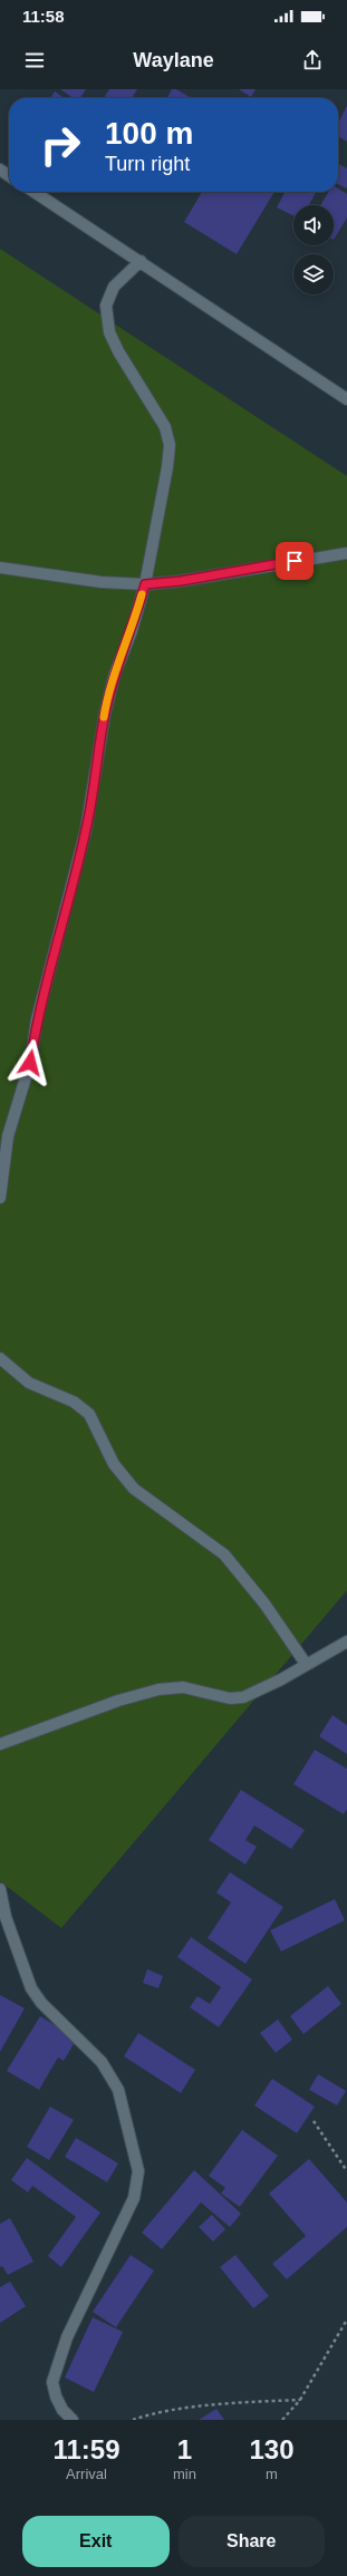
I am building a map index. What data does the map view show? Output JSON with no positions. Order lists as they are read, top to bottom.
{
  "page": {
    "status": "11:58",
    "header": "Waylane",
    "turn": ["100 m", "Turn right"],
    "eta": [
      "11:59",
      "Arrival",
      "1",
      "min",
      "130",
      "m"
    ],
    "buttons": ["Exit", "Share"]
  }
}
